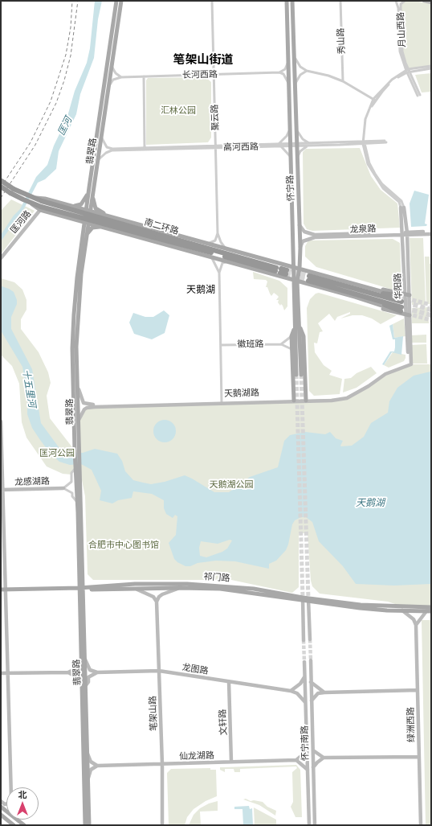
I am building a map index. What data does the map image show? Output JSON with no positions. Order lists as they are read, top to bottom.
{
  "streets": {
    "highway": ["南二环路"],
    "main road": ["翡翠路", "怀宁路", "祁门路"],
    "street": [
      "月山西路",
      "秀山路",
      "长河西路",
      "聚云路",
      "高河西路",
      "匡河路",
      "龙泉路",
      "华阳路",
      "徽班路",
      "天鹅湖路",
      "龙感湖路",
      "龙图路",
      "笔架山路",
      "文轩路",
      "绿洲西路",
      "怀宁南路",
      "仙龙湖路"
    ]
  },
  "crossings": [
    ["长河西路", "聚云路"],
    ["聚云路", "高河西路"],
    ["高河西路", "翡翠路"],
    ["高河西路", "怀宁路"],
    ["翡翠路", "天鹅湖路"],
    ["翡翠路", "祁门路"],
    ["怀宁路", "龙泉路"],
    ["匡河路", "南二环路"],
    ["龙泉路", "华阳路"],
    ["华阳路", "天鹅湖路"],
    ["龙图路", "笔架山路"],
    ["龙图路", "文轩路"],
    ["笔架山路", "仙龙湖路"],
    ["文轩路", "仙龙湖路"]
  ],
  "districts": ["笔架山街道", "天鹅湖"],
  "water": ["匡河", "十五里河", "天鹅湖"],
  "parks": [
    "汇林公园",
    "匡河公园",
    "天鹅湖公园",
    "合肥市中心图书馆"
  ],
  "north": "top"
}
